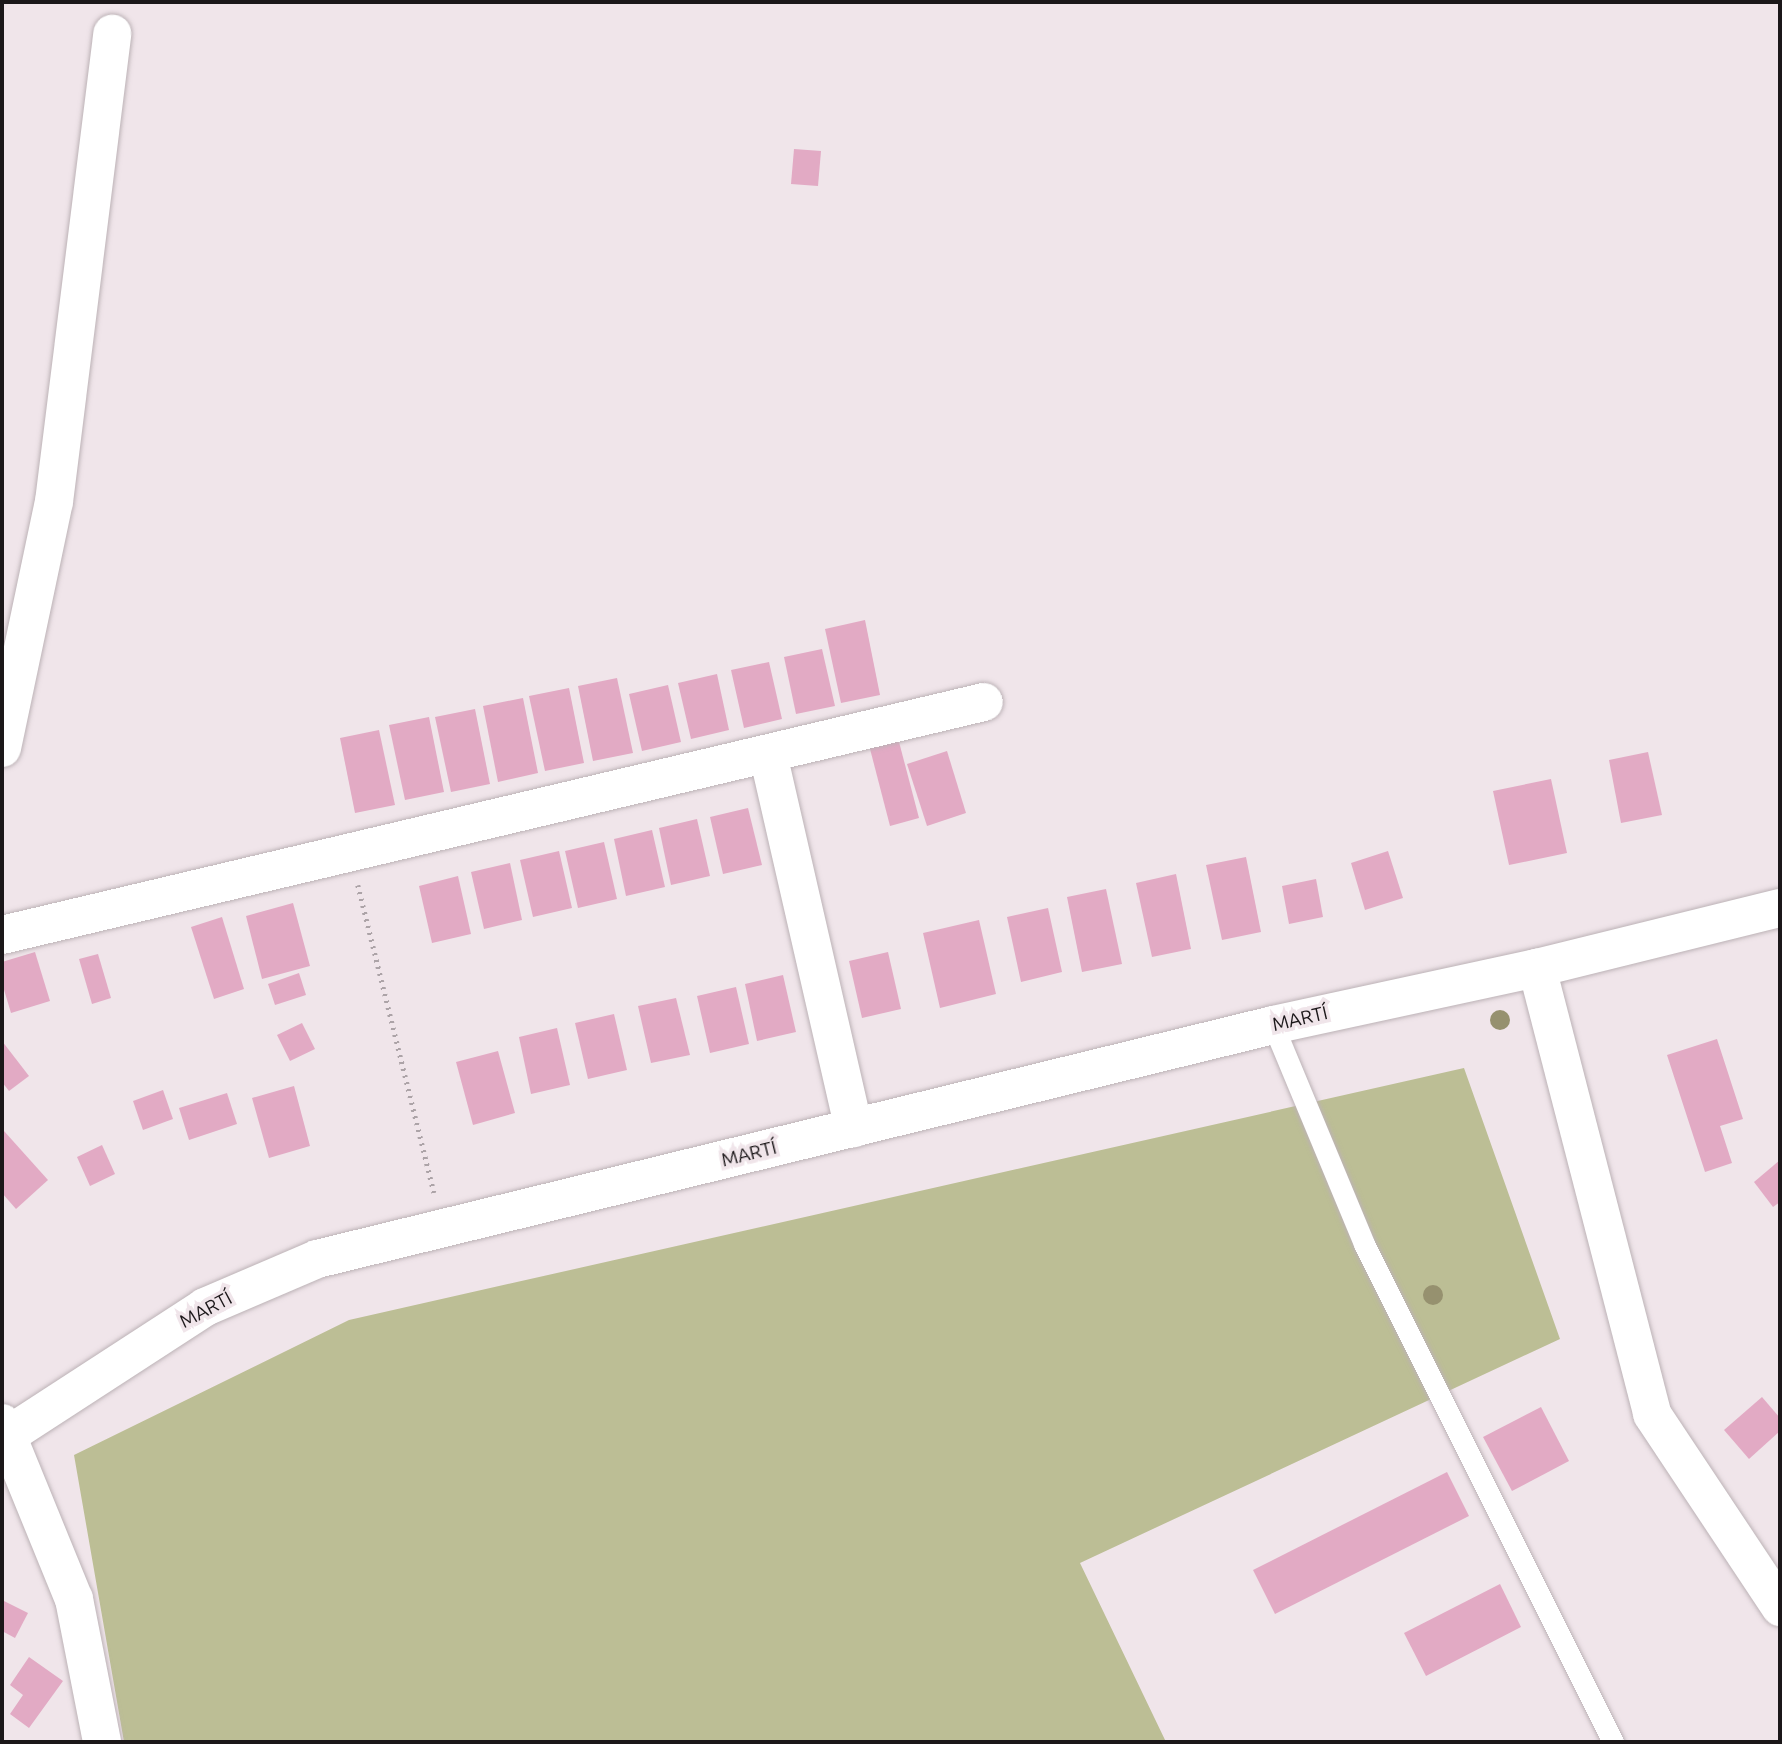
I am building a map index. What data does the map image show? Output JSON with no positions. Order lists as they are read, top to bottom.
{
  "streets": {
    "street": ["MARTÍ"]
  }
}
